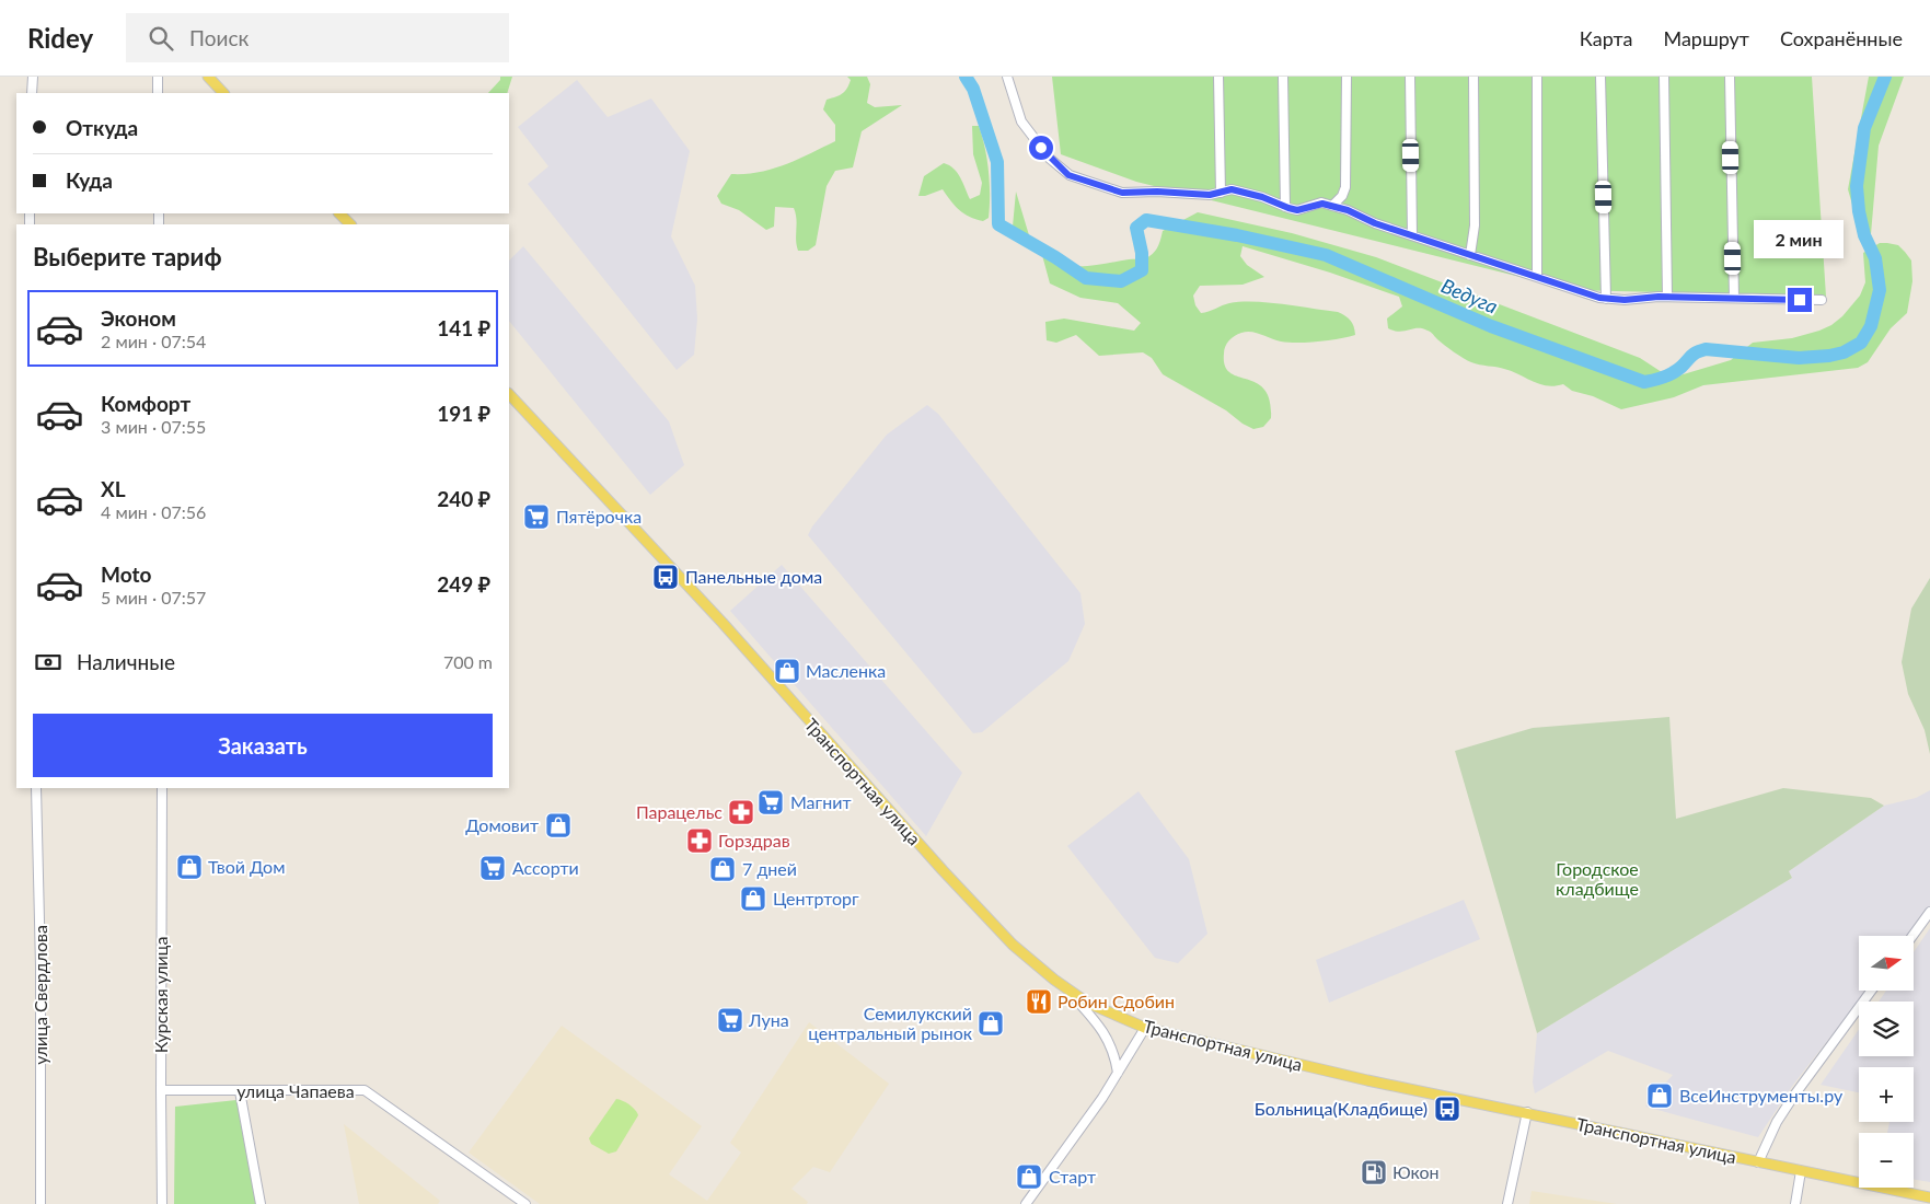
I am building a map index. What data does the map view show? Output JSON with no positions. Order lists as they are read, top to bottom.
{
  "streets": {
    "main road": ["Транспортная улица"],
    "street": ["улица Свердлова", "Курская улица", "улица Чапаева"]
  },
  "crossings": [
    ["Курская улица", "улица Чапаева"]
  ],
  "water": ["Ведуга"],
  "parks": ["Городское кладбище"],
  "places": {
    "supermarket": [
      "Пятёрочка",
      "Магнит",
      "Ассорти",
      "Луна"
    ],
    "bus stop": ["Панельные дома", "Больница(Кладбище)"],
    "shop": [
      "Масленка",
      "Домовит",
      "Твой Дом",
      "7 дней",
      "Центрторг",
      "Семилукский центральный рынок",
      "ВсеИнструменты.ру",
      "Старт"
    ],
    "pharmacy": ["Парацельс", "Горздрав"],
    "restaurant": ["Робин Сдобин"],
    "fuel station": ["Юкон"]
  },
  "north": "right",
  "page": {
    "header": "Ridey",
    "search": "Поиск",
    "nav": ["Карта", "Маршрут", "Сохранённые"],
    "banner": ["Откуда", "Куда"],
    "bubble": "2 мин",
    "heading": "Выберите тариф",
    "list": [
      {
        "name": "Эконом",
        "note": "2 мин · 07:54",
        "value": "141 ₽"
      },
      {
        "name": "Комфорт",
        "note": "3 мин · 07:55",
        "value": "191 ₽"
      },
      {
        "name": "XL",
        "note": "4 мин · 07:56",
        "value": "240 ₽"
      },
      {
        "name": "Moto",
        "note": "5 мин · 07:57",
        "value": "249 ₽"
      }
    ],
    "pay": ["Наличные", "700 m"],
    "buttons": "Заказать",
    "map_buttons": ["+", "−"]
  }
}
